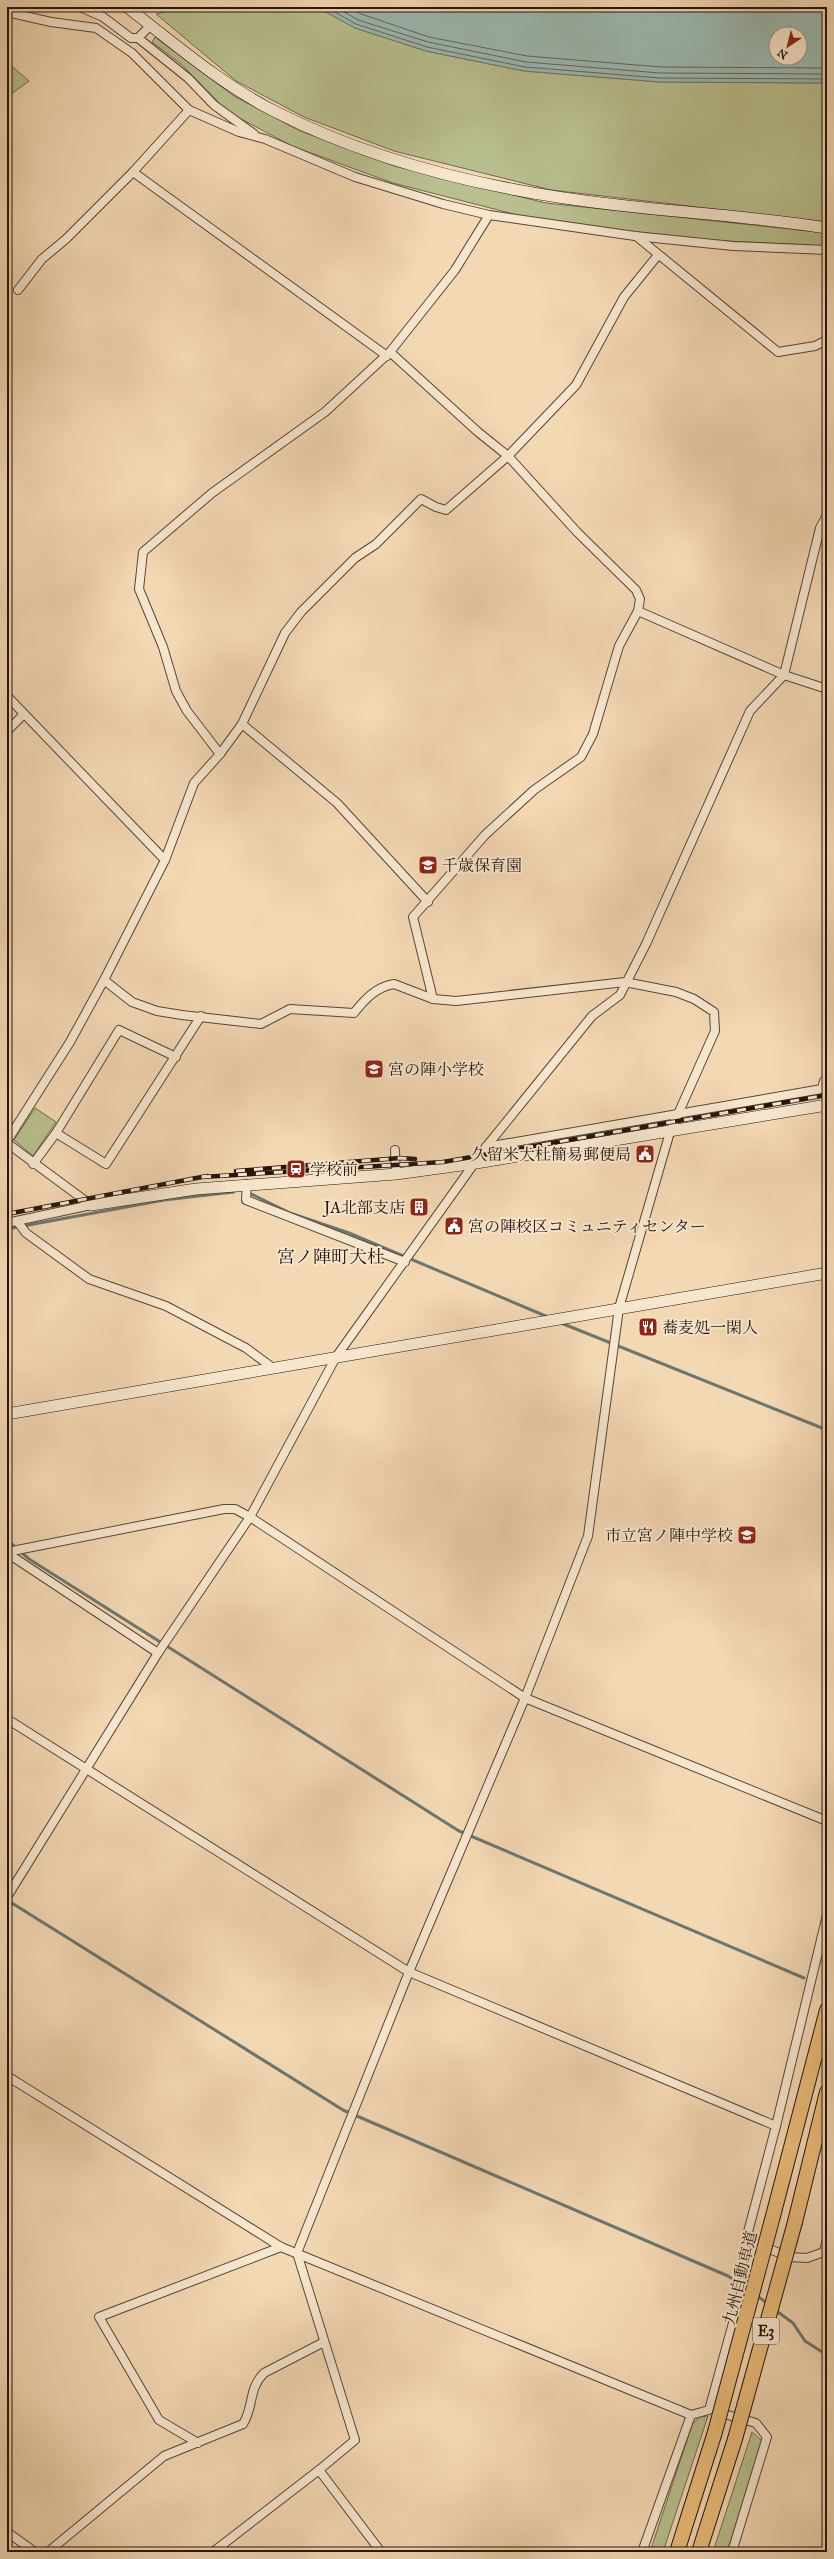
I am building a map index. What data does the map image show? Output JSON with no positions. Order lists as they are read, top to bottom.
{
  "streets": {
    "highway": ["九州自動車道", "E3"]
  },
  "districts": ["宮ノ陣町大杜"],
  "places": {
    "school or university": ["千歳保育園", "宮の陣小学校", "市立宮ノ陣中学校"],
    "public building": ["久留米大杜簡易郵便局", "宮の陣校区コミュニティセンター"],
    "station": ["学校前"],
    "building": ["JA北部支店"],
    "restaurant": ["蕎麦処一閑人"]
  },
  "north": "bottom left"
}
